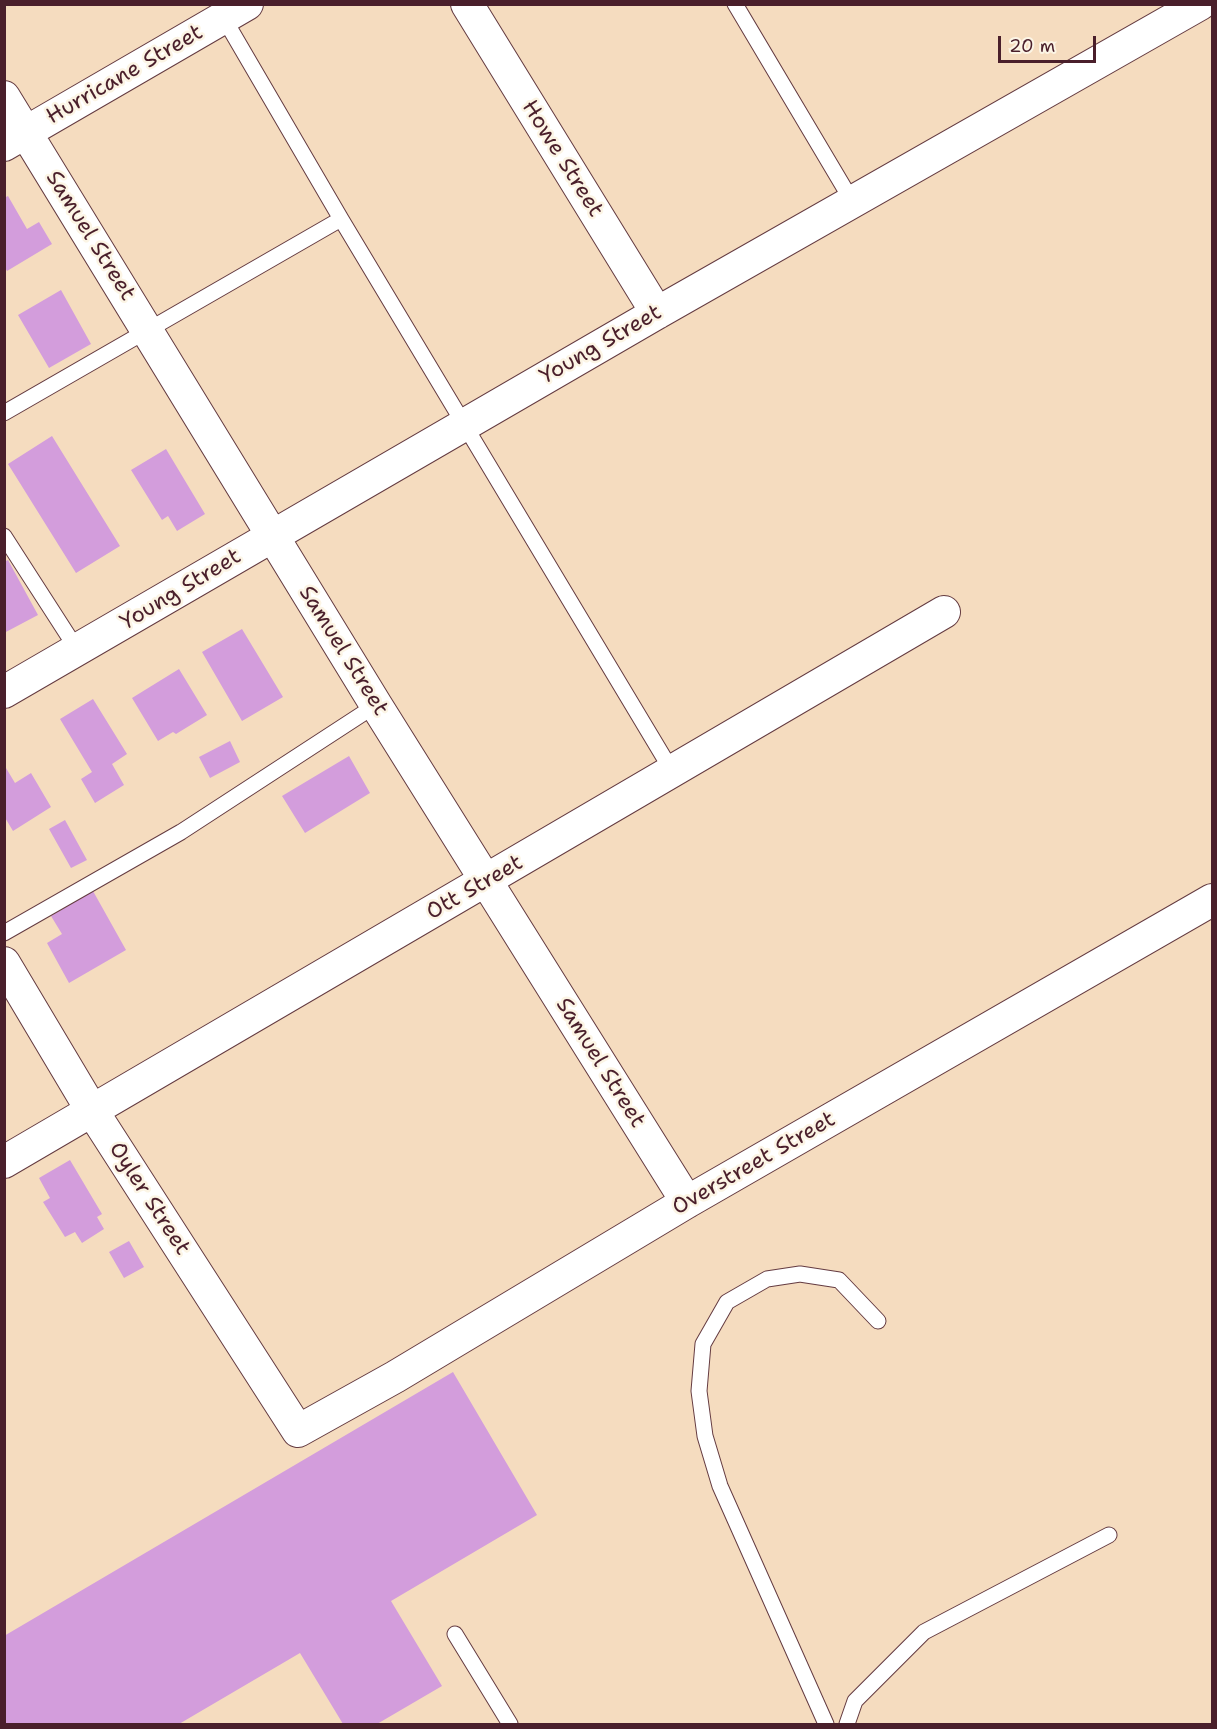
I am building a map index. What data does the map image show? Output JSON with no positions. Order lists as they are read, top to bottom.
{
  "streets": {
    "street": [
      "Hurricane Street",
      "Howe Street",
      "Samuel Street",
      "Young Street",
      "Ott Street",
      "Overstreet Street",
      "Oyler Street"
    ]
  },
  "crossings": [
    ["Hurricane Street", "Samuel Street"],
    ["Howe Street", "Young Street"],
    ["Samuel Street", "Young Street"],
    ["Samuel Street", "Ott Street"],
    ["Samuel Street", "Overstreet Street"],
    ["Ott Street", "Oyler Street"],
    ["Overstreet Street", "Oyler Street"]
  ],
  "scale_bar": "20 m"
}
